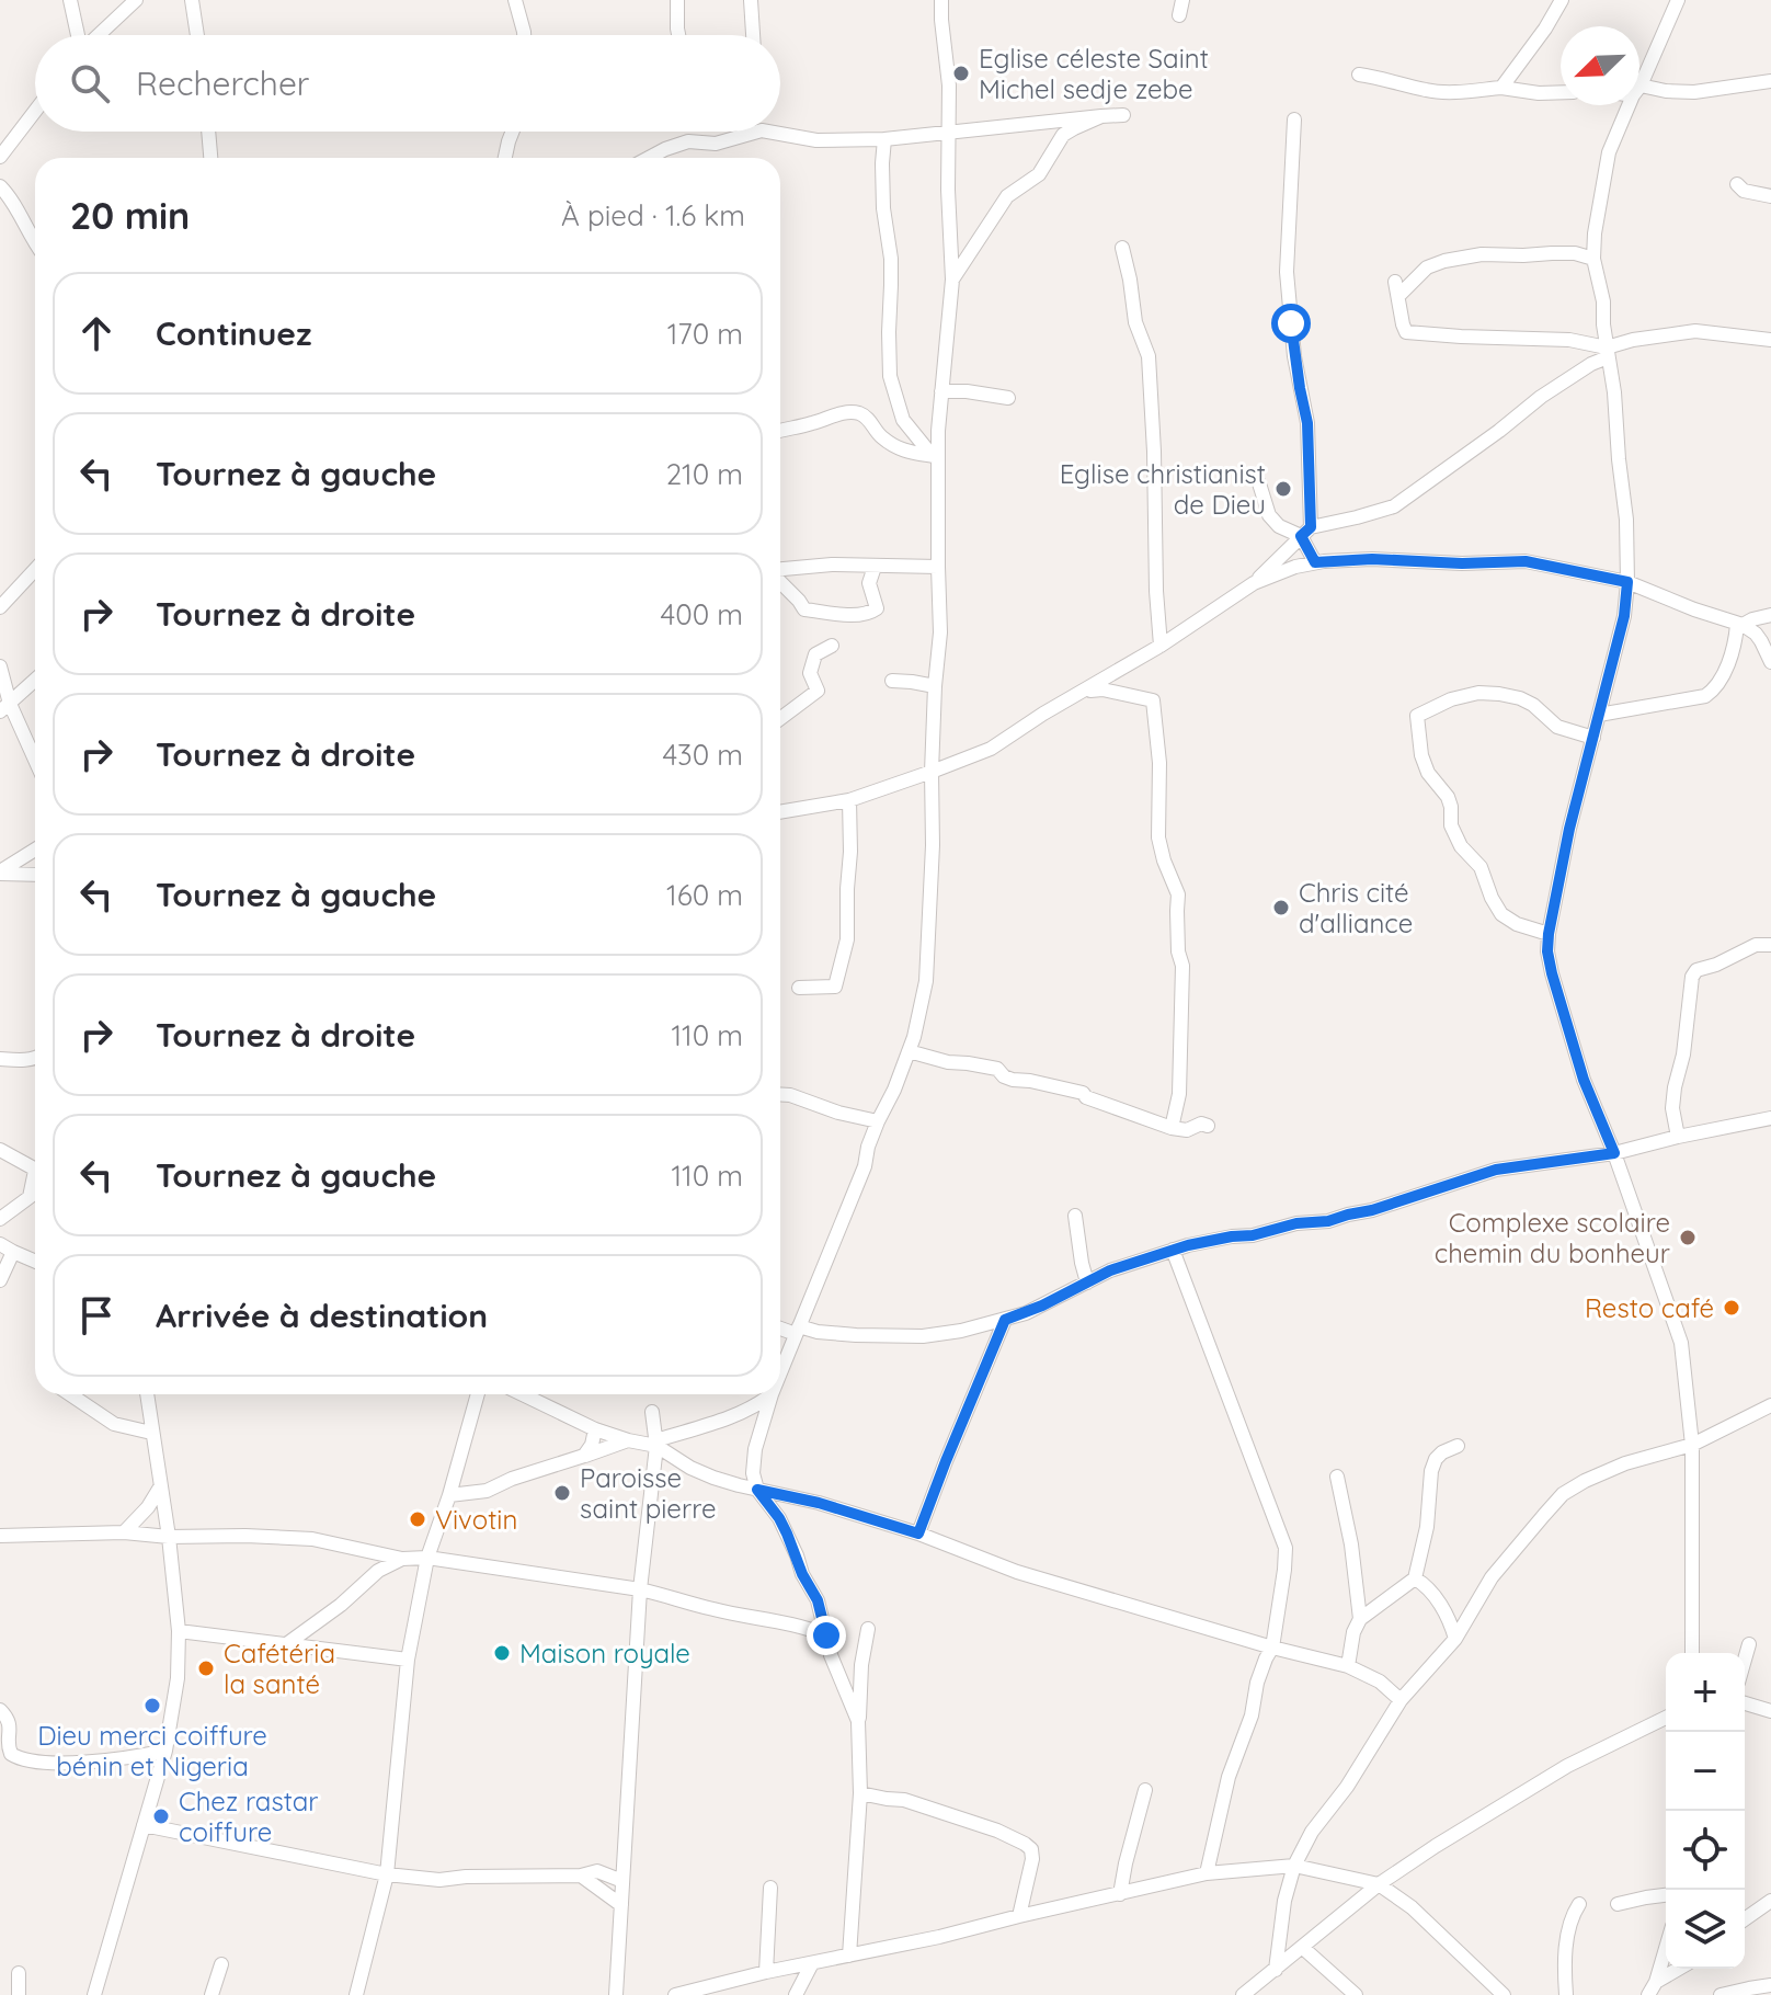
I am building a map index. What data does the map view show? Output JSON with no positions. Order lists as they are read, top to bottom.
{
  "places": [
    "Eglise céleste Saint Michel sedje zebe",
    "Eglise christianist de Dieu",
    "Chris cité d'alliance",
    "Complexe scolaire chemin du bonheur",
    "Resto café",
    "Paroisse saint pierre",
    "Vivotin",
    "Maison royale",
    "Cafétéria la santé",
    "Dieu merci coiffure bénin et Nigeria",
    "Chez rastar coiffure"
  ],
  "north": "bottom left",
  "page": {
    "search": "Rechercher",
    "heading": ["20 min", "À pied · 1.6 km"],
    "list": [
      ["Continuez", "170 m"],
      ["Tournez à gauche", "210 m"],
      ["Tournez à droite", "400 m"],
      ["Tournez à droite", "430 m"],
      ["Tournez à gauche", "160 m"],
      ["Tournez à droite", "110 m"],
      ["Tournez à gauche", "110 m"],
      "Arrivée à destination"
    ],
    "map_buttons": ["+", "−"]
  }
}
